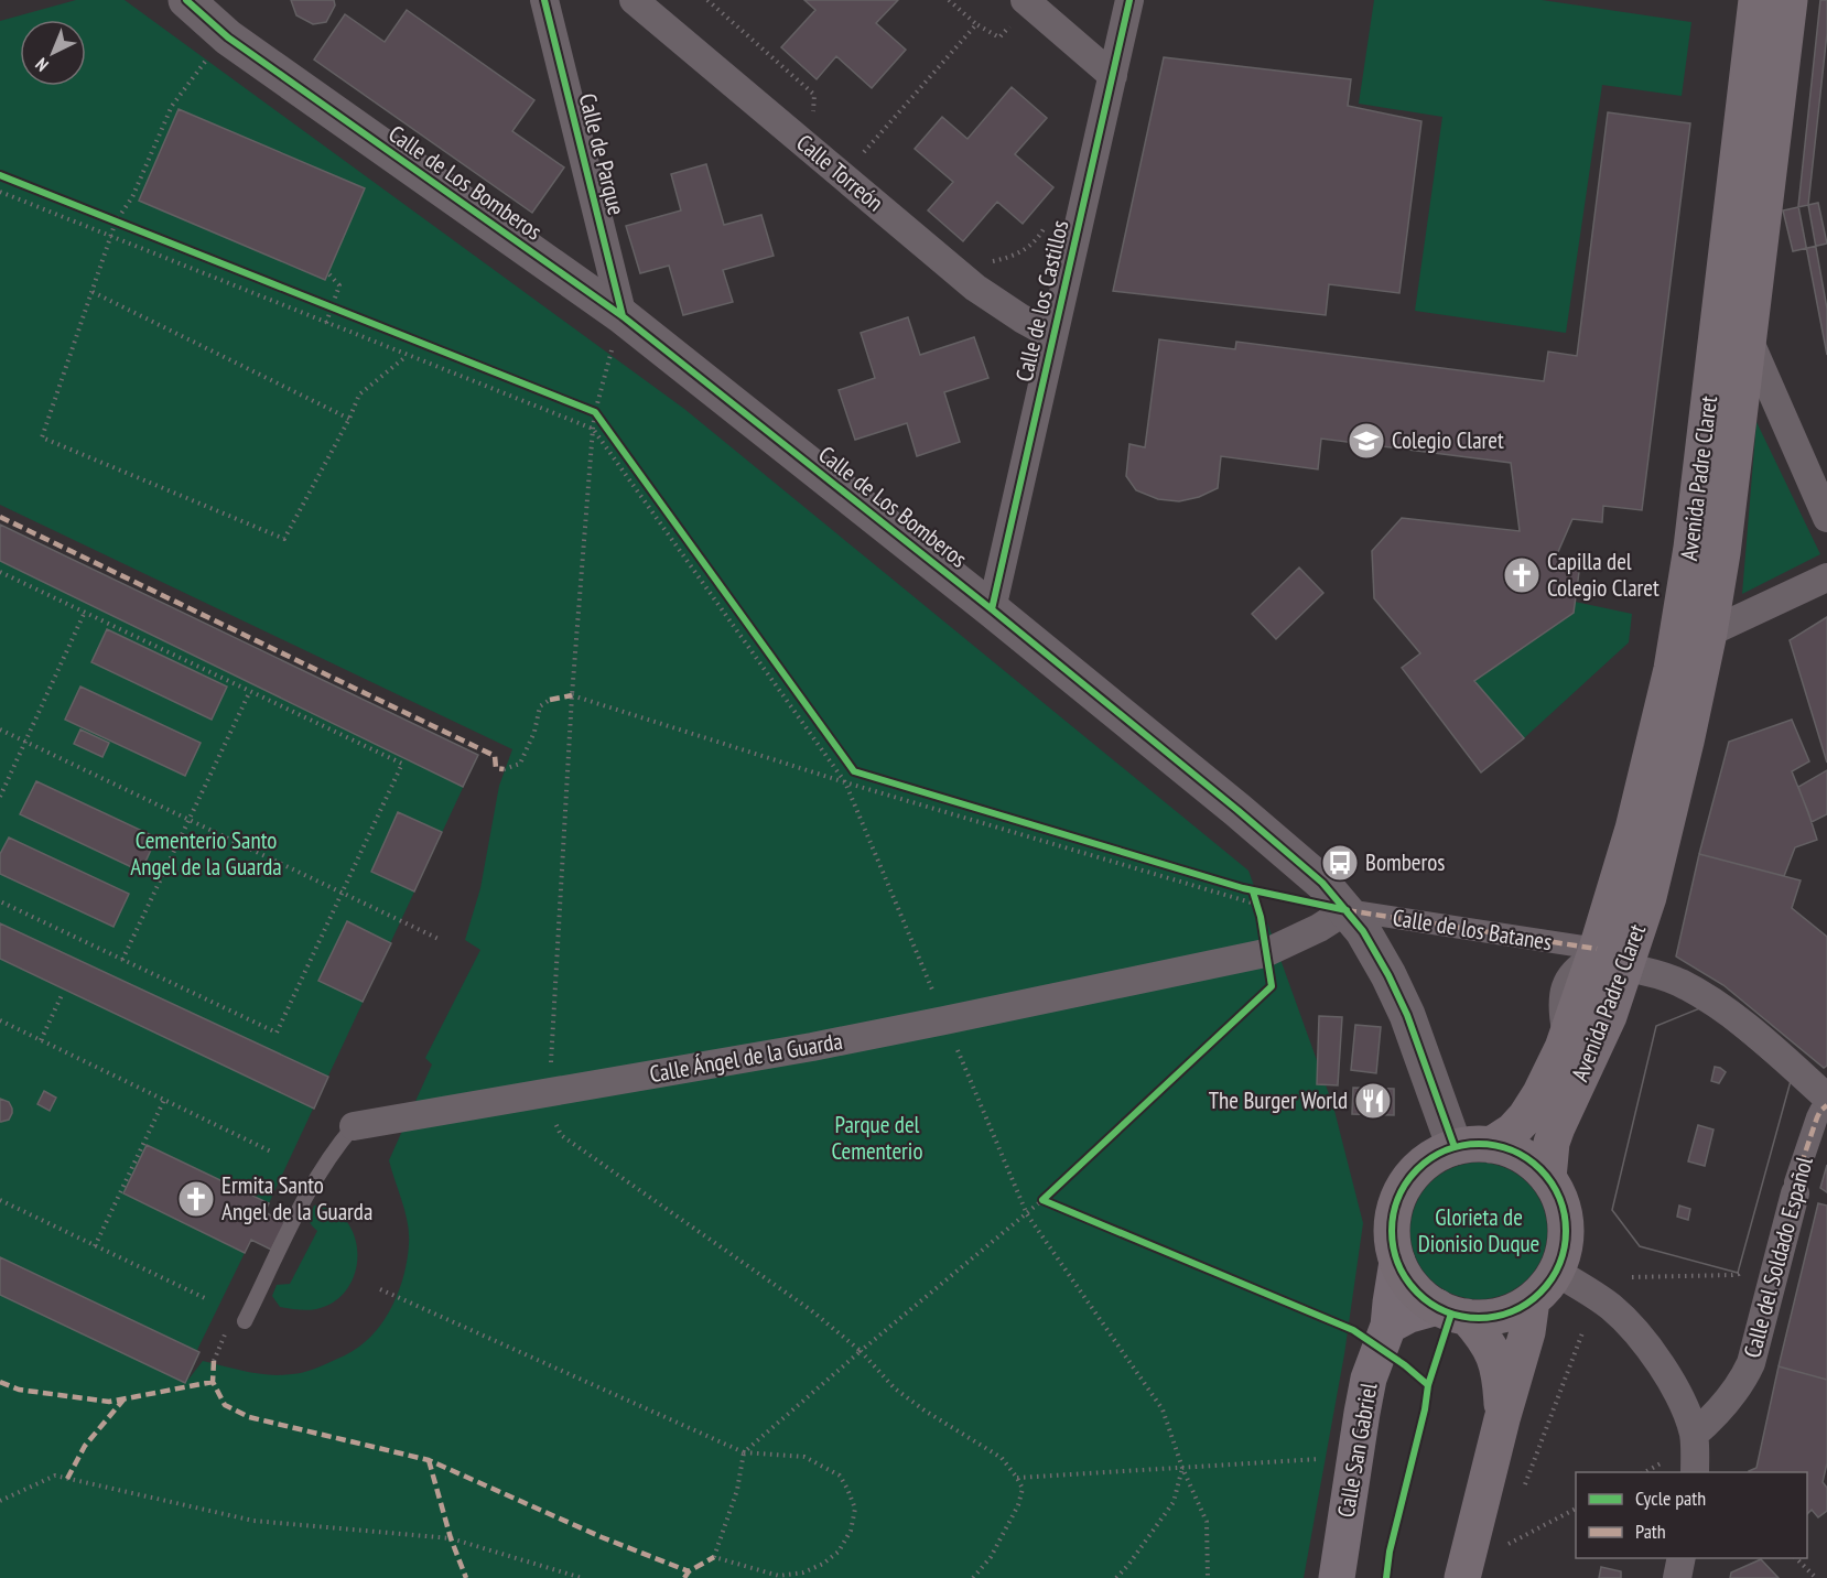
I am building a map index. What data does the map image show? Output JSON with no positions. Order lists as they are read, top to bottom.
{
  "streets": {
    "main road": ["Avenida Padre Claret", "Calle San Gabriel"],
    "street": [
      "Calle de Parque",
      "Calle Torreón",
      "Calle de Los Bomberos",
      "Calle de los Castillos",
      "Calle de los Batanes",
      "Calle Ángel de la Guarda",
      "Calle del Soldado Español"
    ]
  },
  "crossings": [
    ["Calle de Parque", "Calle de Los Bomberos"],
    ["Calle Torreón", "Calle de los Castillos"],
    ["Calle de Los Bomberos", "Calle de los Castillos"],
    ["Calle de Los Bomberos", "Avenida Padre Claret"],
    ["Calle de Los Bomberos", "Calle de los Batanes"],
    ["Calle de Los Bomberos", "Calle Ángel de la Guarda"],
    ["Calle de Los Bomberos", "Calle San Gabriel"],
    ["Avenida Padre Claret", "Calle de los Batanes"],
    ["Avenida Padre Claret", "Calle San Gabriel"],
    ["Calle de los Batanes", "Calle Ángel de la Guarda"]
  ],
  "parks": ["Cementerio Santo Angel de la Guarda", "Parque del Cementerio", "Glorieta de Dionisio Duque"],
  "places": {
    "school or university": ["Colegio Claret"],
    "church": ["Capilla del Colegio Claret", "Ermita Santo Angel de la Guarda"],
    "bus stop": ["Bomberos"],
    "restaurant": ["The Burger World"]
  },
  "legend": ["Cycle path", "Path"],
  "north": "bottom left"
}
